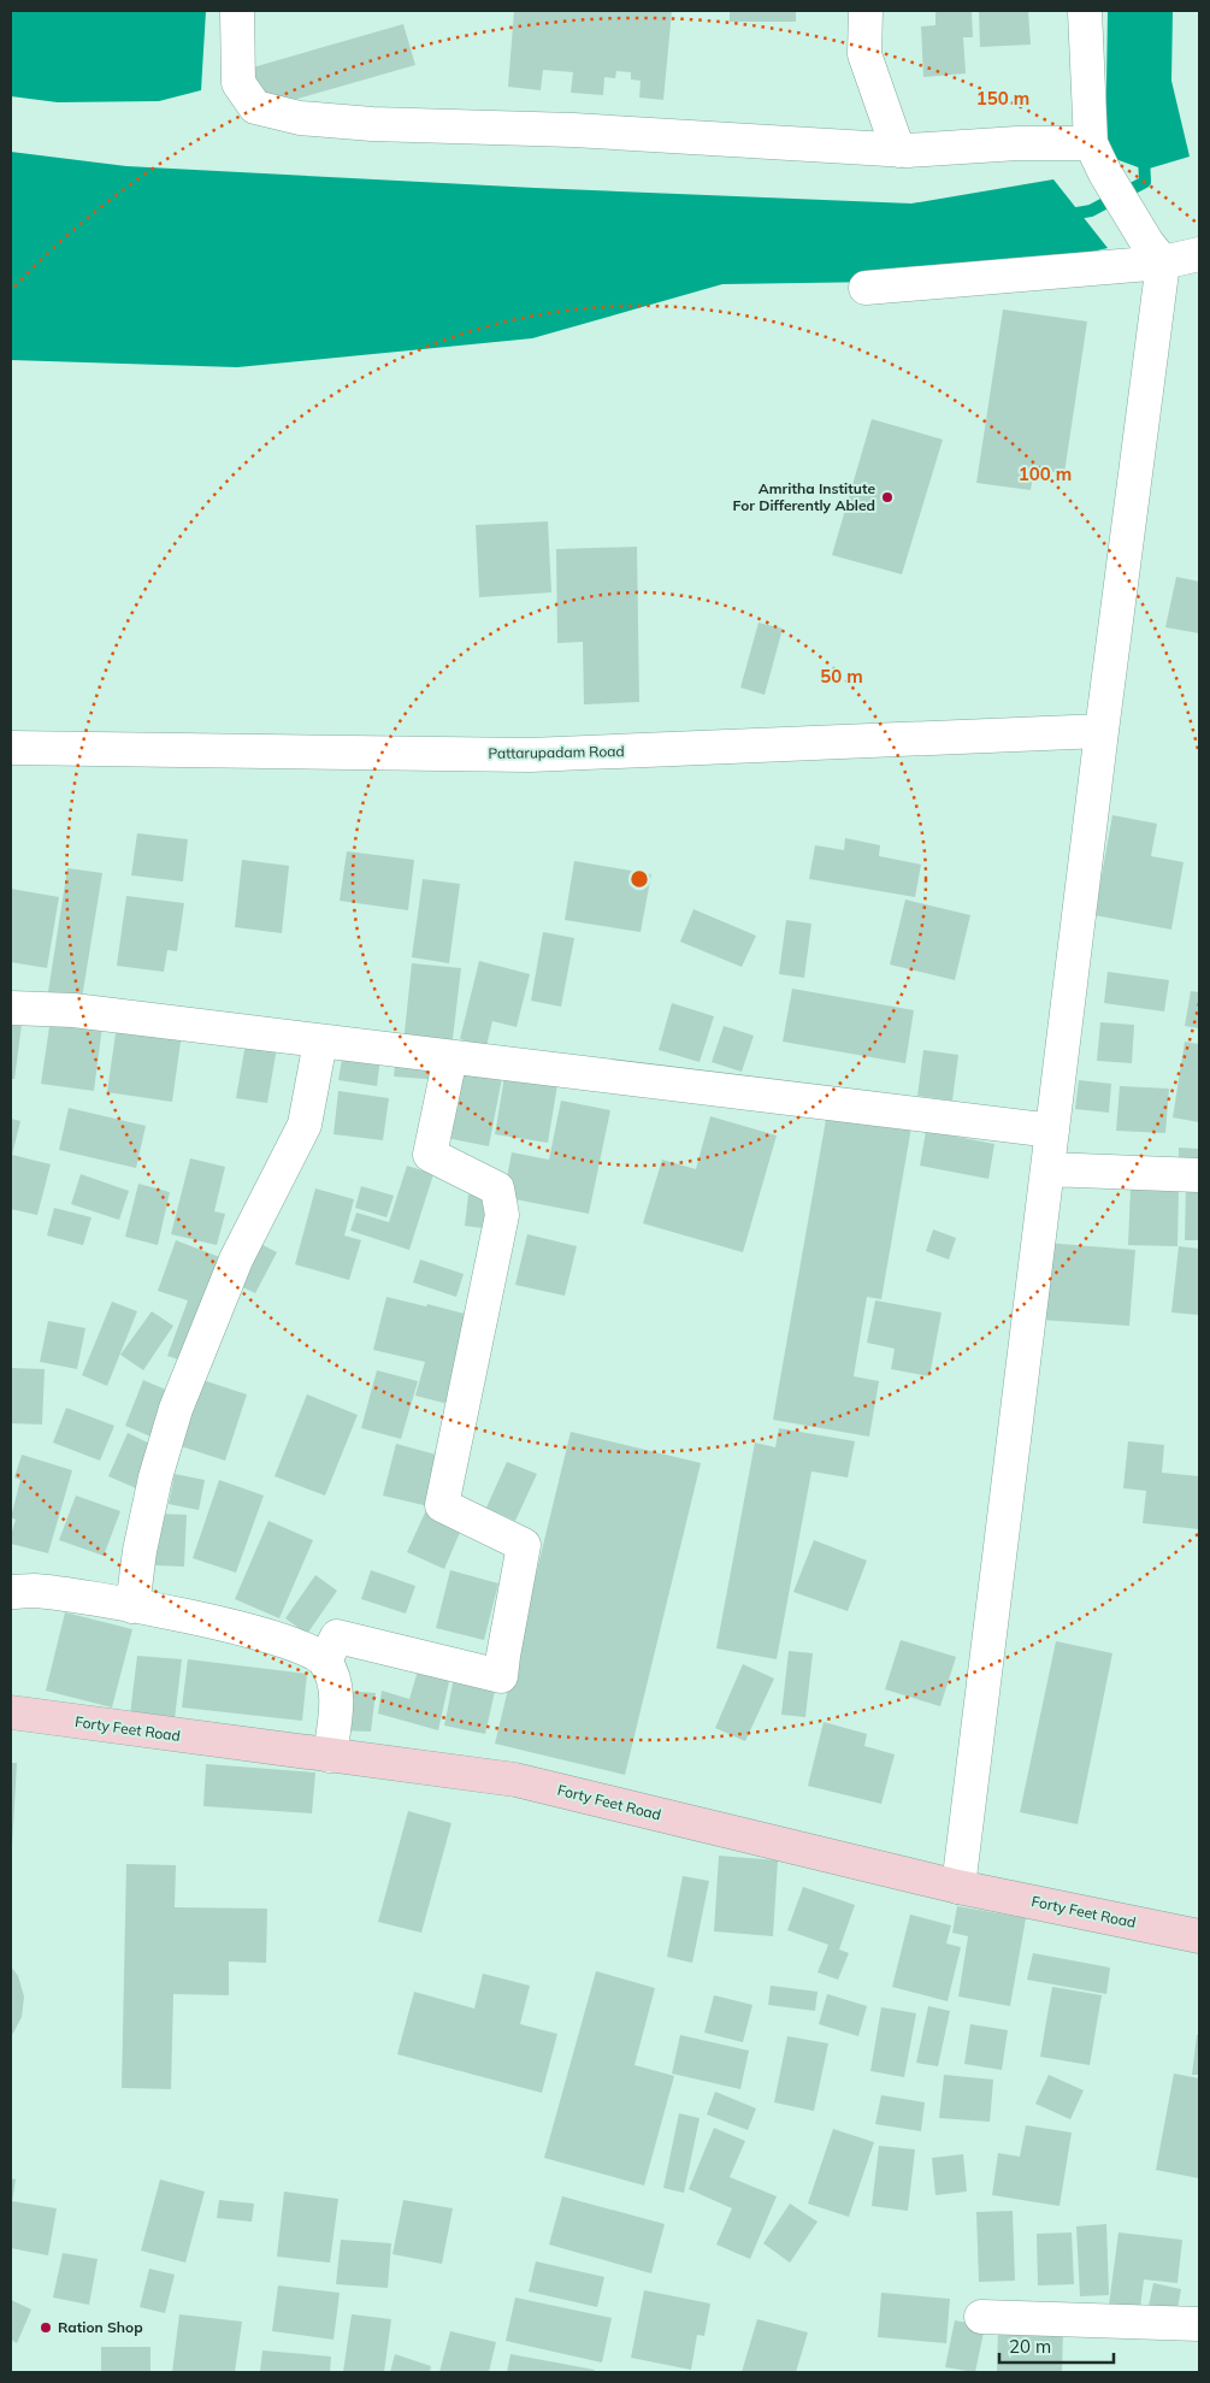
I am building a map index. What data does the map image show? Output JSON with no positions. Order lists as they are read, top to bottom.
{
  "streets": {
    "main road": ["Forty Feet Road"],
    "street": ["Pattarupadam Road"]
  },
  "places": ["Amritha Institute For Differently Abled", "Ration Shop"],
  "scale_bar": "20 m",
  "rings": ["150 m", "100 m", "50 m"]
}
